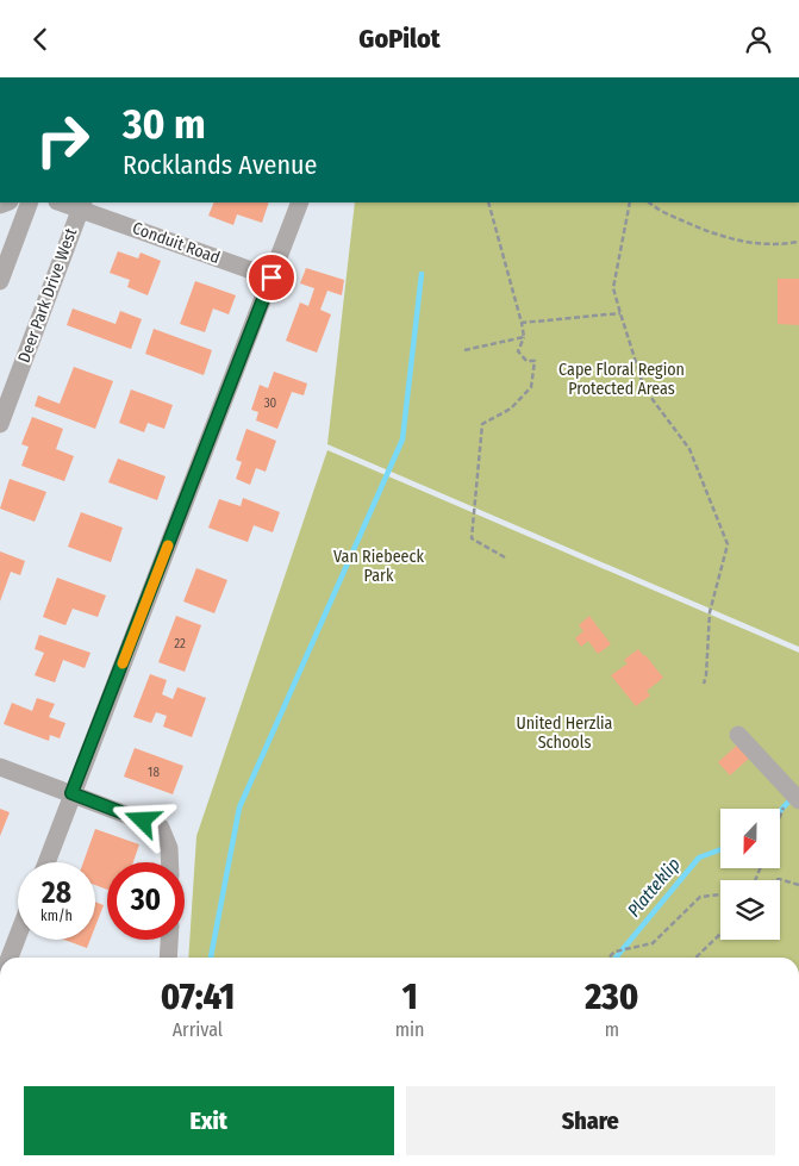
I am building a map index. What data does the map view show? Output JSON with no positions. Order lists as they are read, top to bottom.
{
  "streets": {
    "street": ["Conduit Road", "Deer Park Drive West"]
  },
  "crossings": [
    ["Conduit Road", "Deer Park Drive West"]
  ],
  "water": ["Platteklip"],
  "parks": ["Cape Floral Region Protected Areas", "Van Riebeeck Park", "United Herzlia Schools"],
  "house_numbers": ["30", "22", "18"],
  "north": "bottom",
  "page": {
    "header": "GoPilot",
    "turn": ["30 m", "Rocklands Avenue"],
    "speed": "28 km/h",
    "limit": "30",
    "eta": [
      "07:41",
      "Arrival",
      "1",
      "min",
      "230",
      "m"
    ],
    "buttons": ["Exit", "Share"]
  }
}
